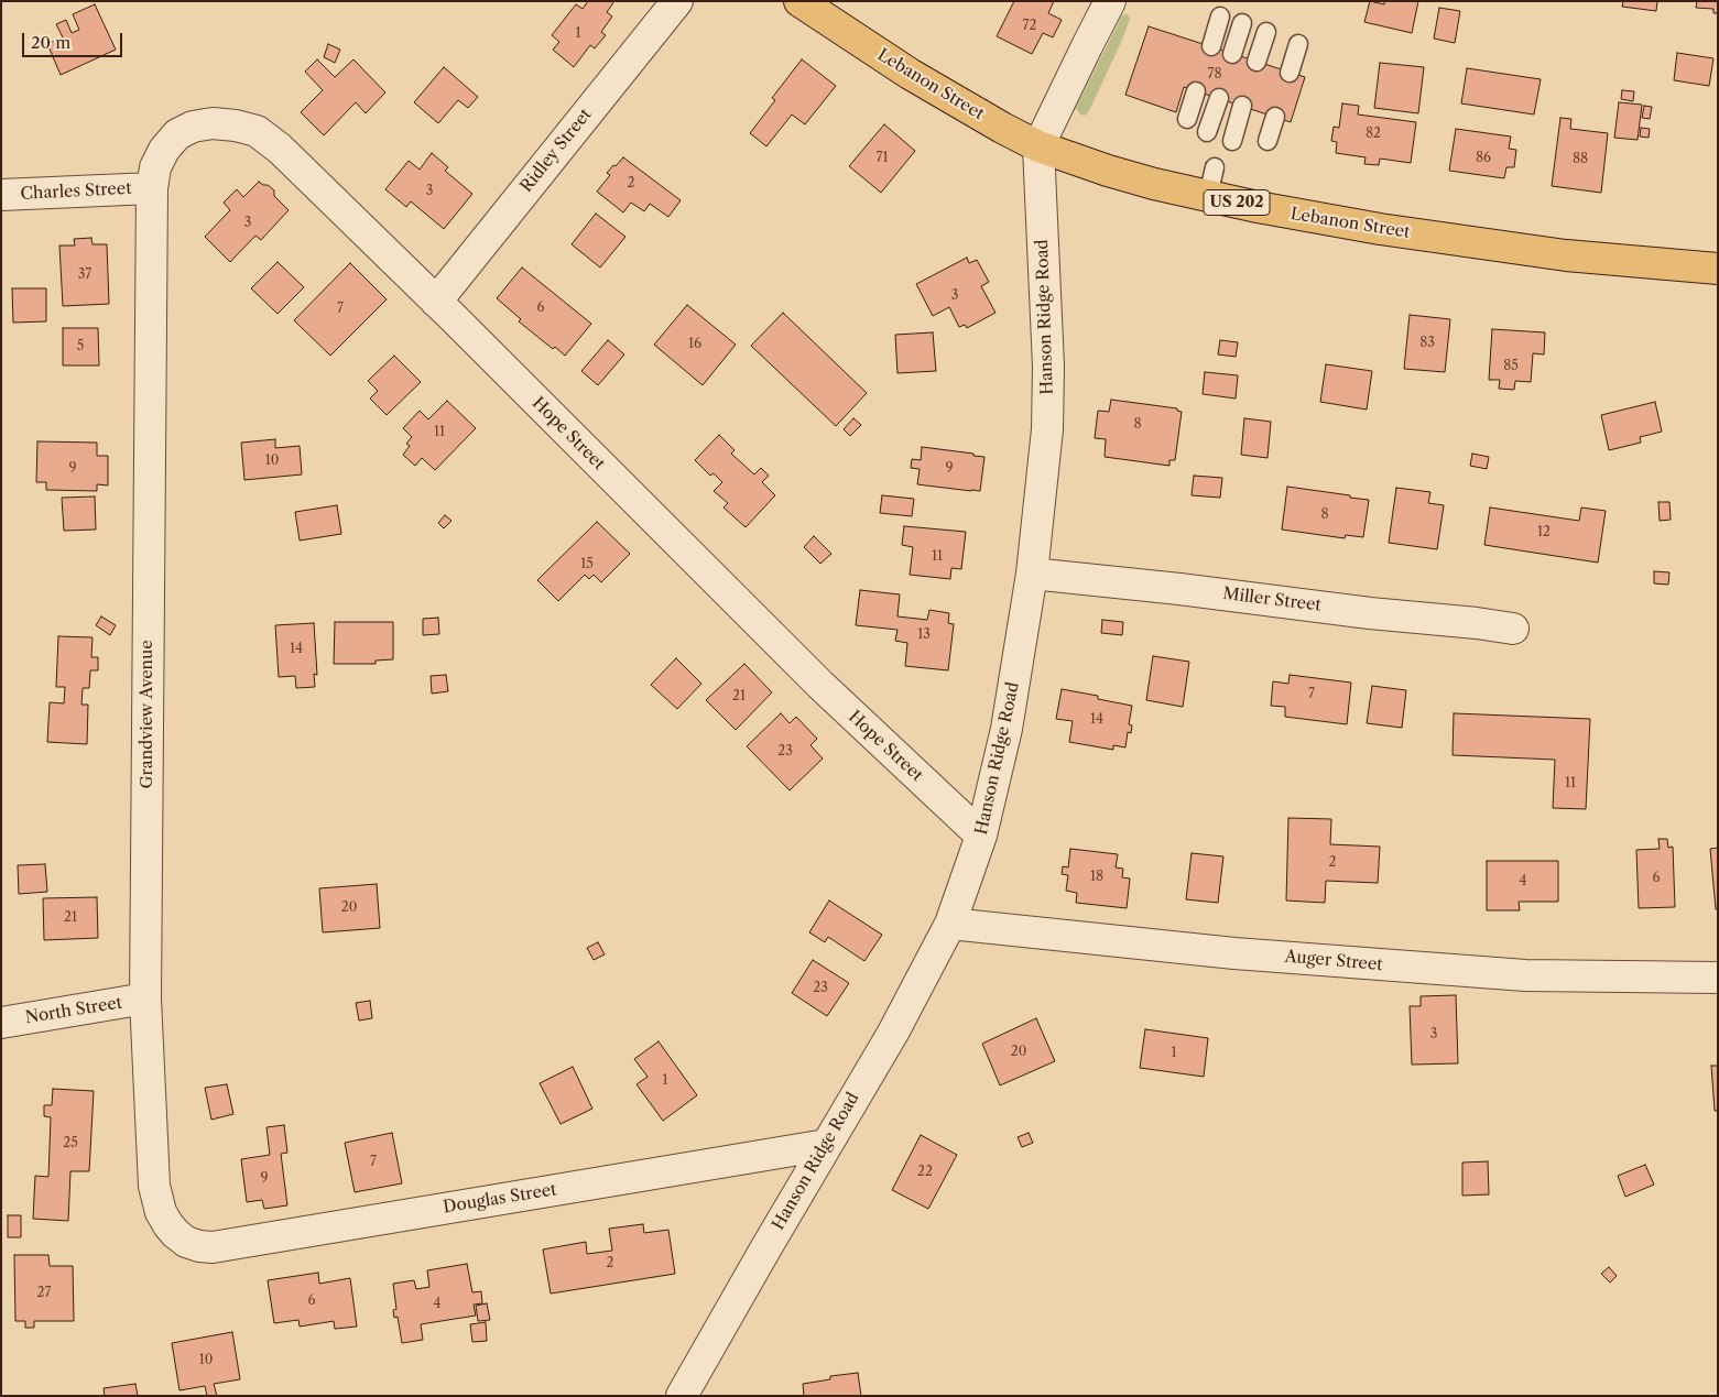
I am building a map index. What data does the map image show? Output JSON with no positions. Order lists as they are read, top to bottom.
{
  "streets": {
    "highway": ["Lebanon Street", "US 202"],
    "street": [
      "Ridley Street",
      "Charles Street",
      "Hanson Ridge Road",
      "Hope Street",
      "Miller Street",
      "Grandview Avenue",
      "Auger Street",
      "North Street",
      "Douglas Street"
    ]
  },
  "crossings": [
    ["Lebanon Street", "Hanson Ridge Road"],
    ["Ridley Street", "Hope Street"],
    ["Charles Street", "Hope Street"],
    ["Charles Street", "Grandview Avenue"],
    ["Hanson Ridge Road", "Hope Street"],
    ["Hanson Ridge Road", "Miller Street"],
    ["Hanson Ridge Road", "Auger Street"],
    ["Hanson Ridge Road", "Douglas Street"],
    ["Hope Street", "Grandview Avenue"],
    ["Grandview Avenue", "North Street"],
    ["Grandview Avenue", "Douglas Street"]
  ],
  "house_numbers": [
    "72",
    "1",
    "78",
    "82",
    "71",
    "86",
    "88",
    "2",
    "3",
    "3",
    "37",
    "3",
    "6",
    "7",
    "83",
    "16",
    "5",
    "85",
    "8",
    "11",
    "10",
    "9",
    "9",
    "8",
    "12",
    "11",
    "15",
    "13",
    "14",
    "7",
    "21",
    "14",
    "23",
    "11",
    "2",
    "18",
    "6",
    "4",
    "20",
    "21",
    "23",
    "3",
    "20",
    "1",
    "1",
    "25",
    "7",
    "22",
    "9",
    "2",
    "27",
    "6",
    "4",
    "10"
  ],
  "scale_bar": "20 m"
}
